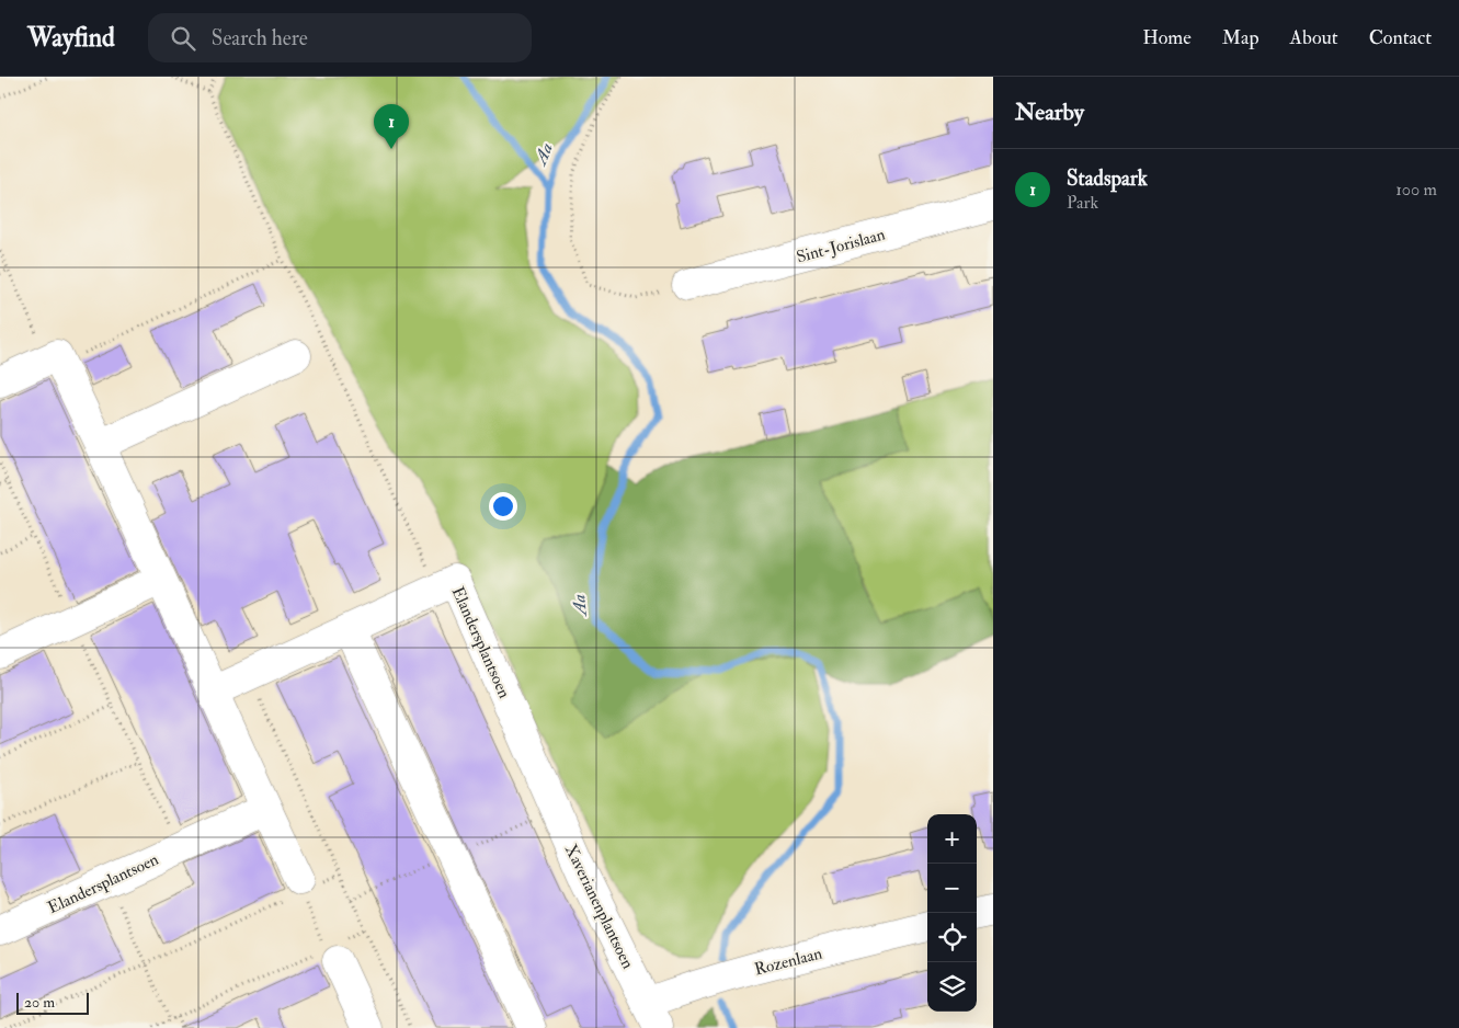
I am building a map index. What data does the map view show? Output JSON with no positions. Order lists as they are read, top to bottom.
{
  "streets": {
    "street": [
      "Sint-Jorislaan",
      "Elandersplantsoen",
      "Xaverianenplantsoen",
      "Rozenlaan"
    ]
  },
  "crossings": [
    ["Elandersplantsoen", "Xaverianenplantsoen"],
    ["Xaverianenplantsoen", "Rozenlaan"]
  ],
  "water": ["Aa"],
  "scale_bar": "20 m",
  "page": {
    "header": "Wayfind",
    "search": "Search here",
    "nav": [
      "Home",
      "Map",
      "About",
      "Contact"
    ],
    "heading": "Nearby",
    "pins": "1",
    "list": [
      {
        "mark": "1",
        "name": "Stadspark",
        "note": "Park",
        "value": "100 m"
      }
    ],
    "map_buttons": ["+", "−"],
    "scale": "20 m"
  }
}
